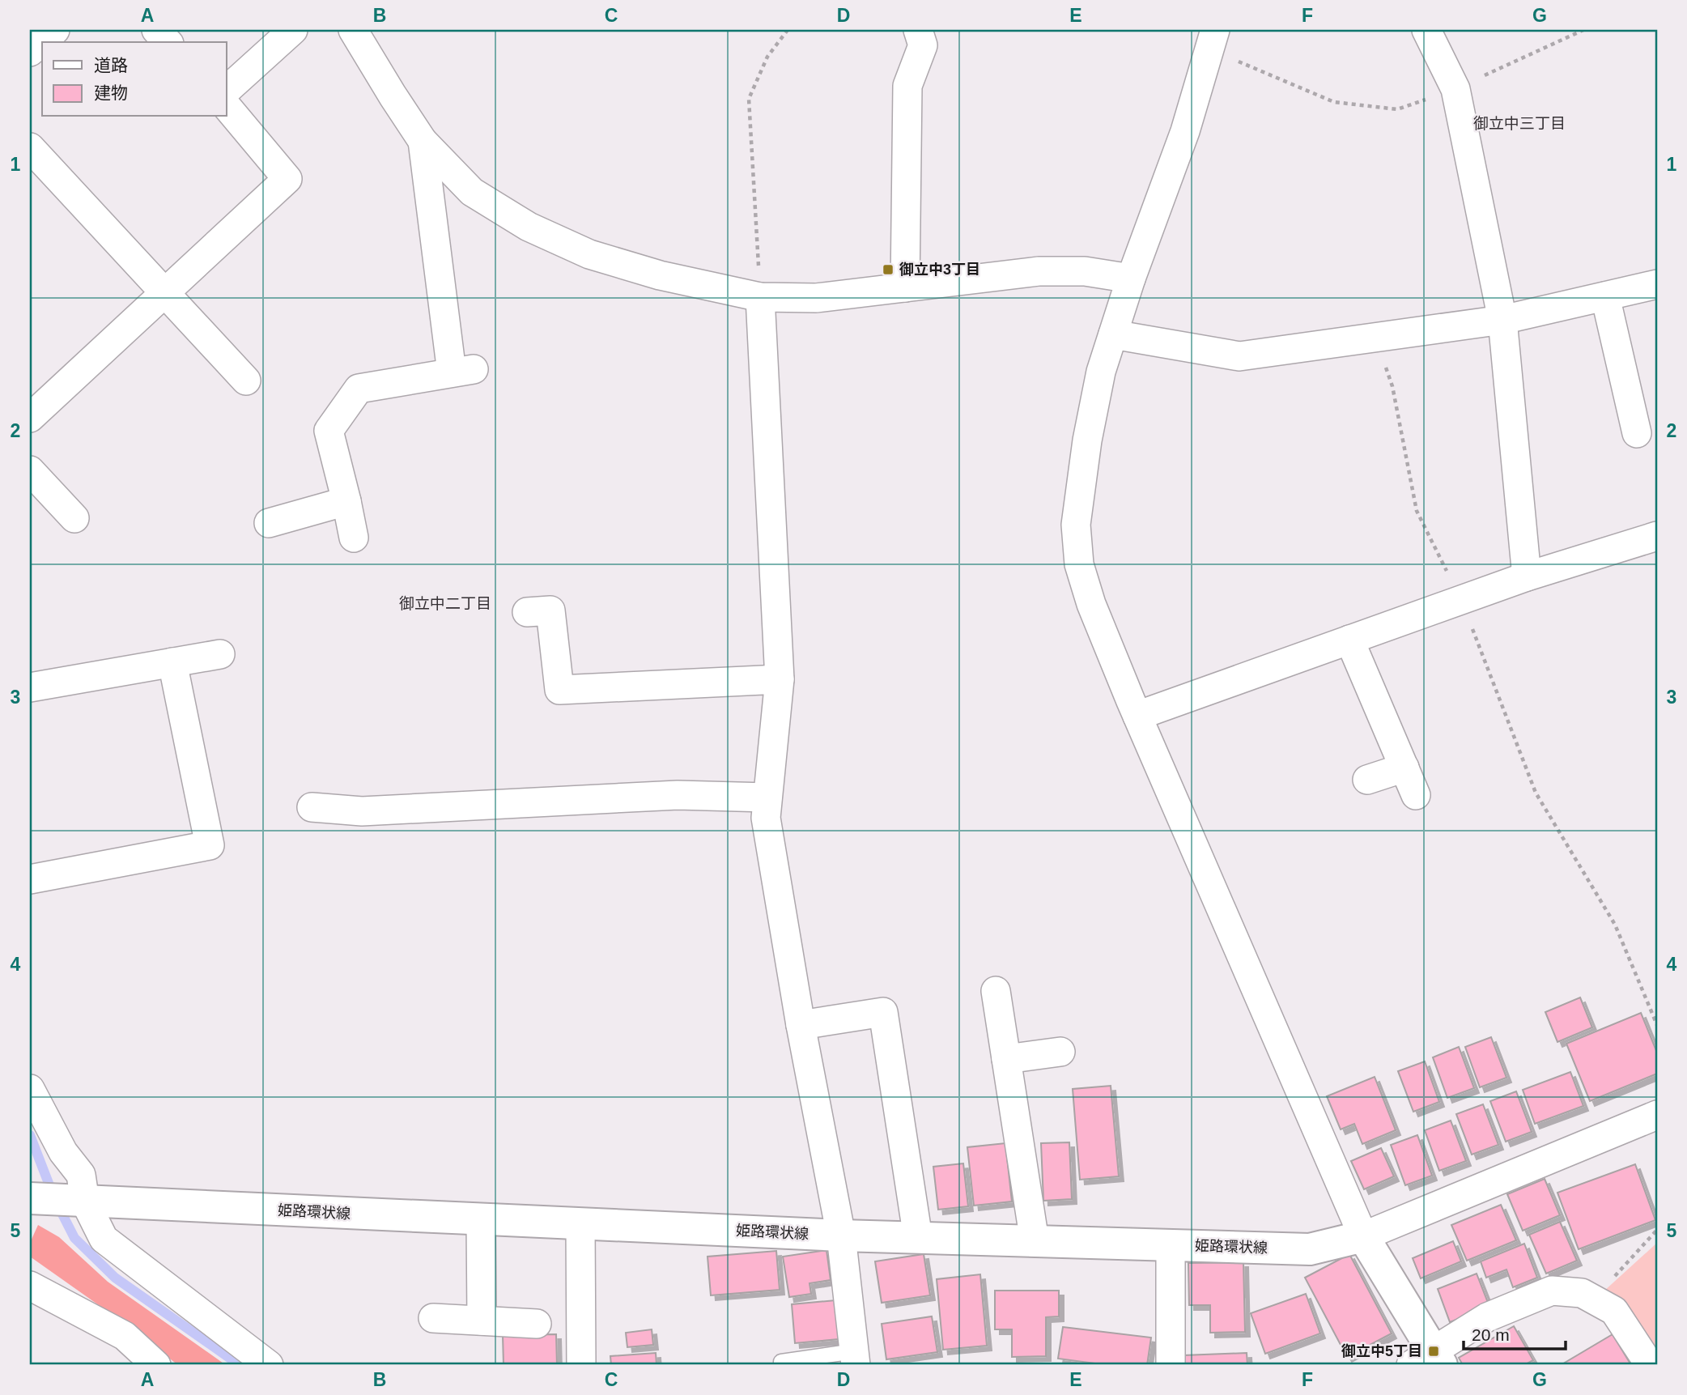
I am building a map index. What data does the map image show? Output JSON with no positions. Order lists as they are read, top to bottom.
{
  "streets": {
    "main road": ["姫路環状線"]
  },
  "districts": ["御立中三丁目", "御立中二丁目"],
  "places": {
    "transit": ["御立中3丁目", "御立中5丁目"]
  },
  "legend": ["道路", "建物"],
  "scale_bar": "20 m",
  "grid": {
    "columns": [
      "A",
      "B",
      "C",
      "D",
      "E",
      "F",
      "G"
    ],
    "rows": [
      "1",
      "2",
      "3",
      "4",
      "5"
    ]
  }
}
